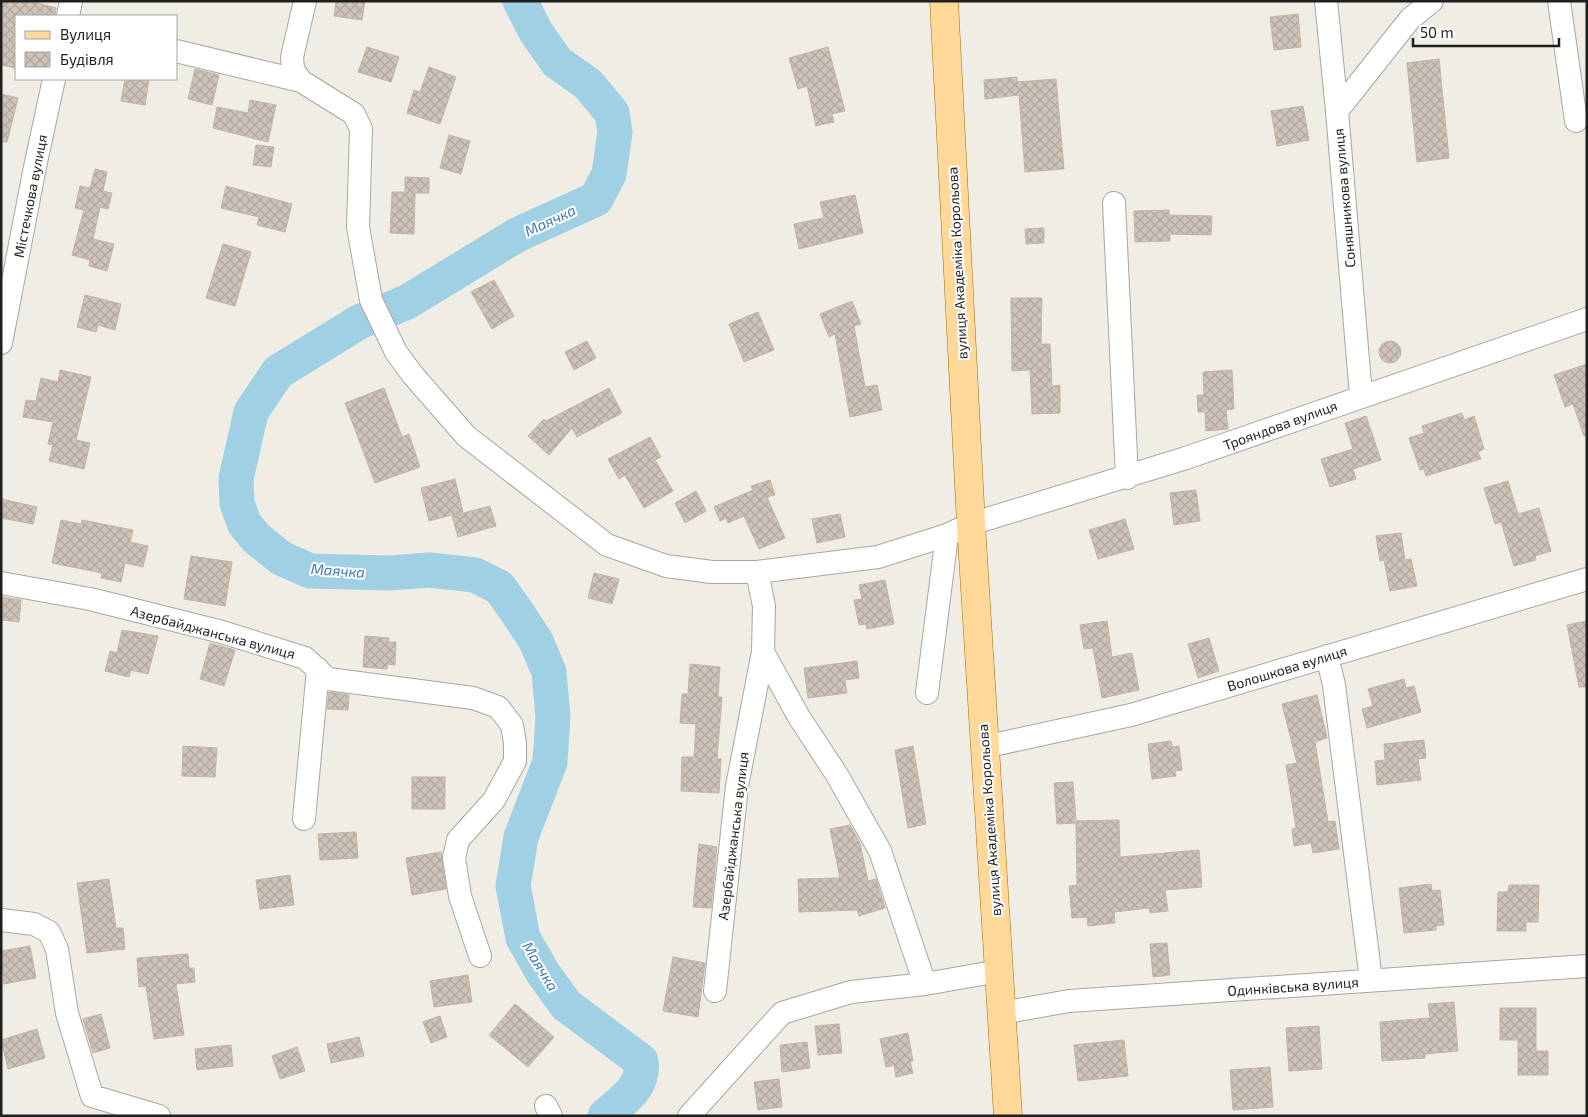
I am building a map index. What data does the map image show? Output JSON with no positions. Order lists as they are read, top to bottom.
{
  "streets": {
    "main road": ["вулиця Академіка Корольова"],
    "street": [
      "Містечкова вулиця",
      "Соняшникова вулиця",
      "Трояндова вулиця",
      "Азербайджанська вулиця",
      "Волошкова вулиця",
      "Одинківська вулиця"
    ]
  },
  "crossings": [
    ["Соняшникова вулиця", "Трояндова вулиця"],
    ["вулиця Академіка Корольова", "Трояндова вулиця"],
    ["вулиця Академіка Корольова", "Волошкова вулиця"],
    ["вулиця Академіка Корольова", "Одинківська вулиця"]
  ],
  "water": ["Маячка"],
  "legend": ["Вулиця", "Будівля"],
  "scale_bar": "50 m"
}
